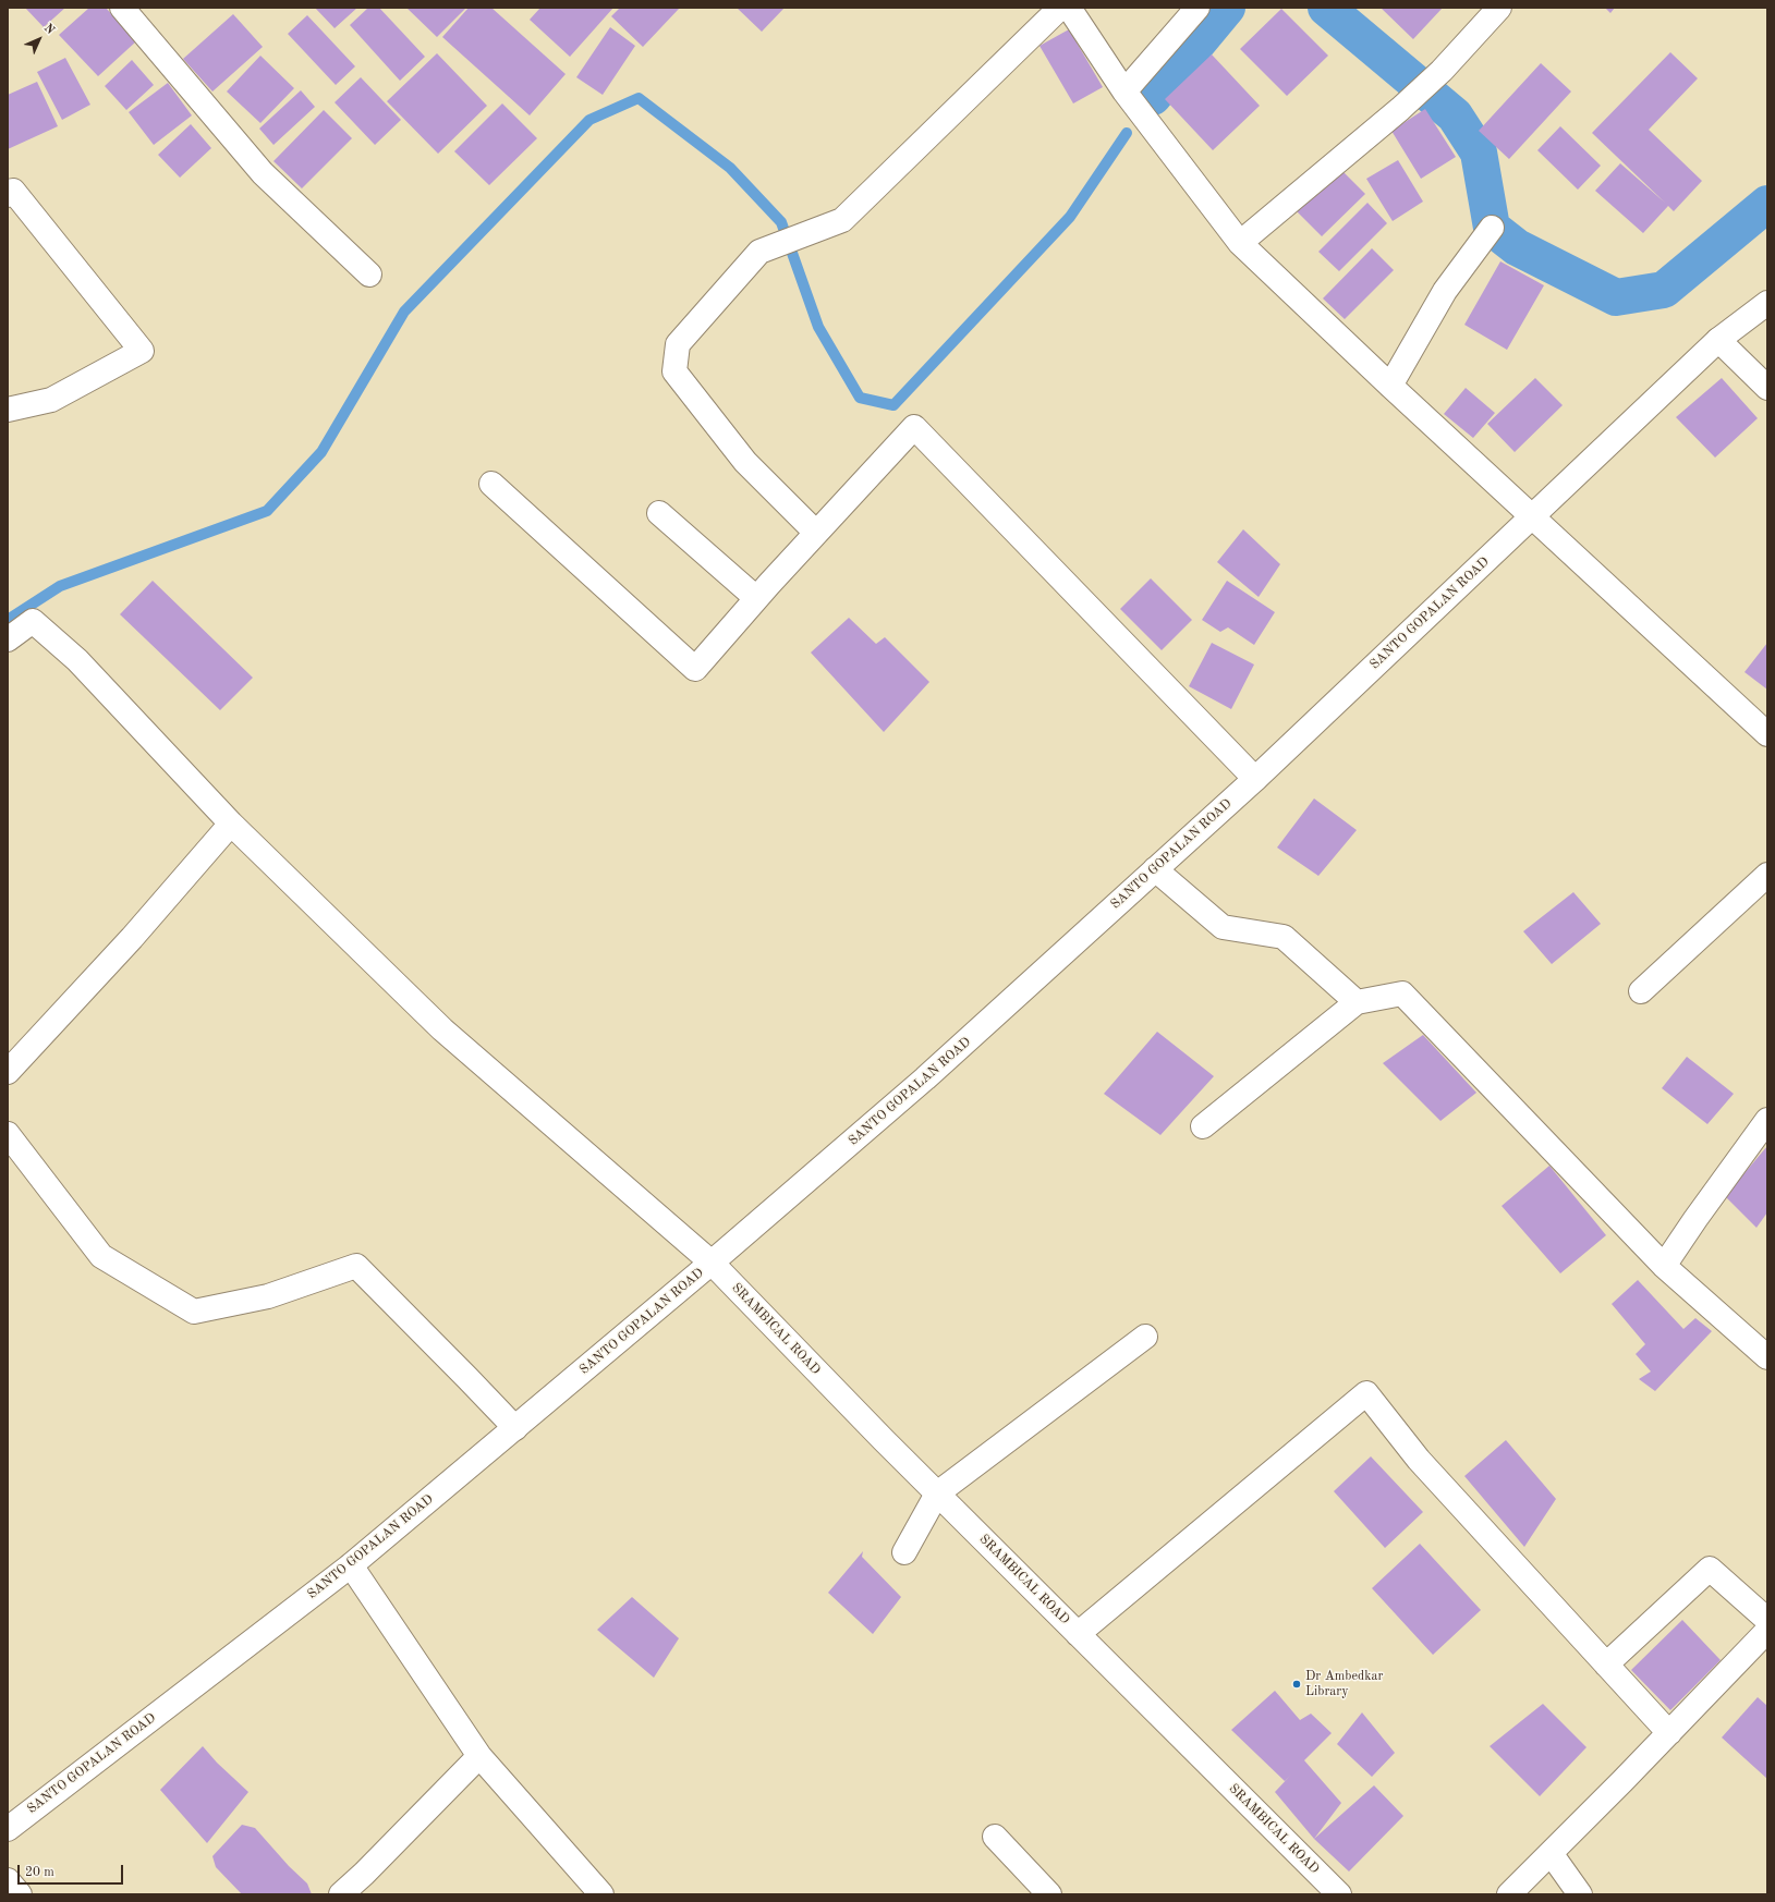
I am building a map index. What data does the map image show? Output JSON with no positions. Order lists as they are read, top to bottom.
{
  "streets": {
    "street": ["SANTO GOPALAN ROAD", "SRAMBICAL ROAD"]
  },
  "crossings": [
    ["SANTO GOPALAN ROAD", "SRAMBICAL ROAD"]
  ],
  "places": ["Dr Ambedkar Library"],
  "scale_bar": "20 m",
  "north": "top right"
}
